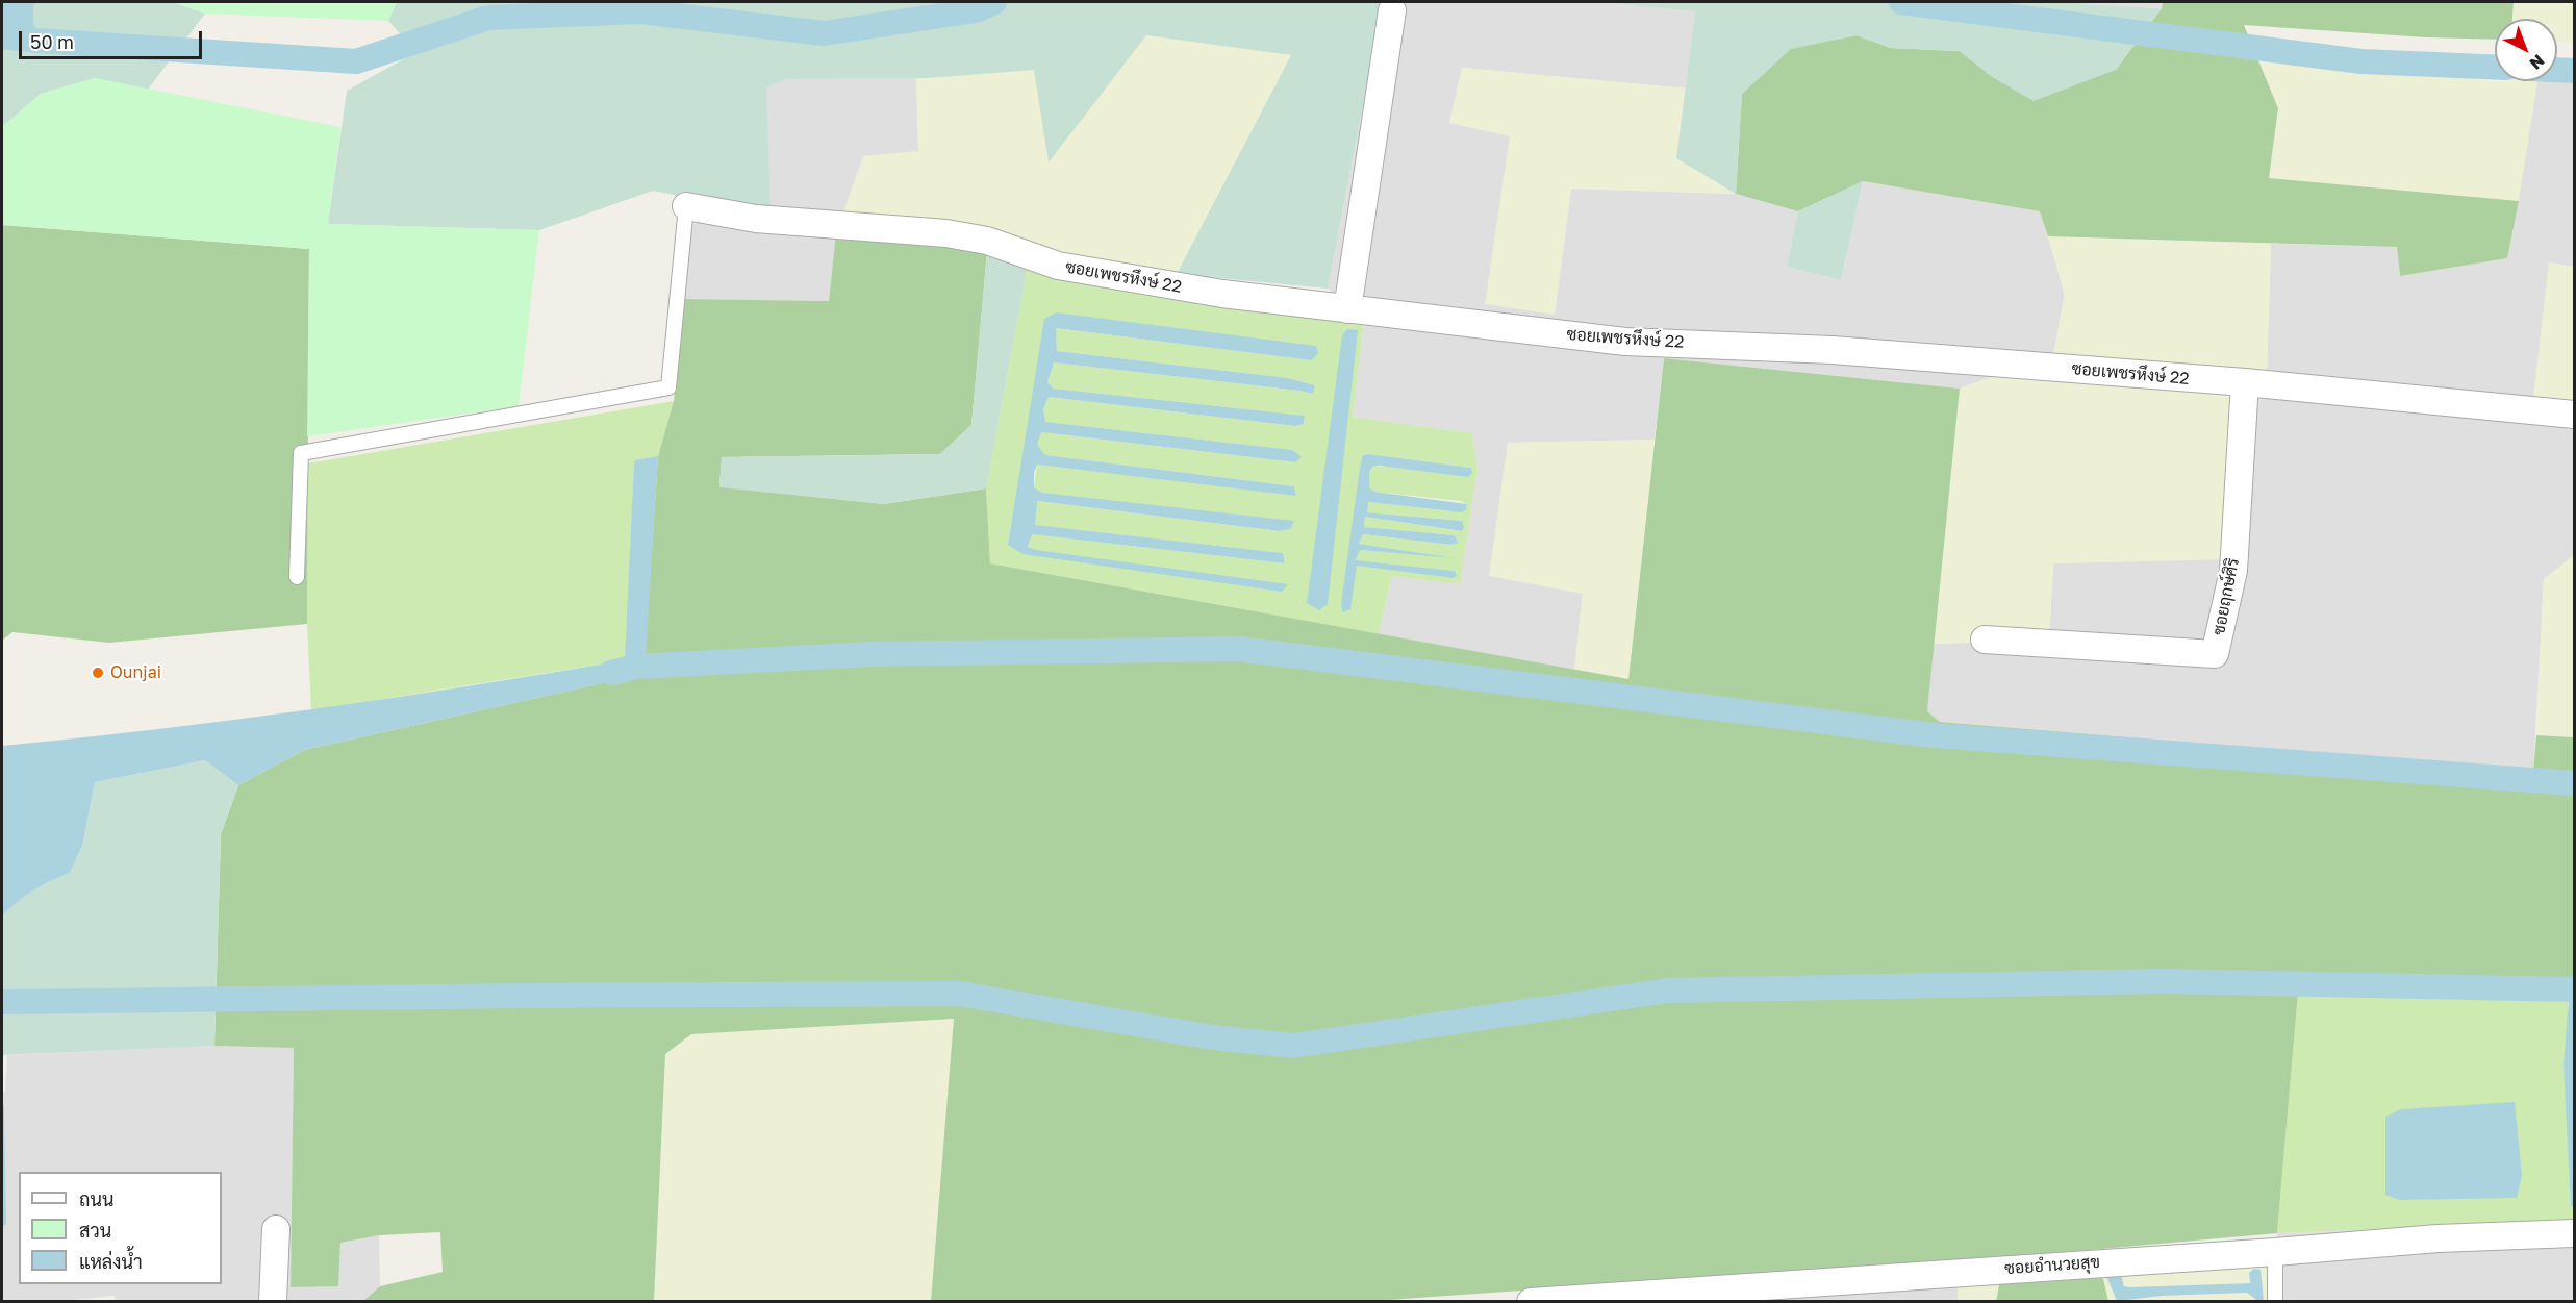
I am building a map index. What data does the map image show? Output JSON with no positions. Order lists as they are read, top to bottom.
{
  "streets": {
    "street": ["ซอยเพชรหึงษ์ 22", "ซอยฤกษ์ศิริ", "ซอยอำนวยสุข"]
  },
  "crossings": [
    ["ซอยเพชรหึงษ์ 22", "ซอยฤกษ์ศิริ"]
  ],
  "places": ["Ounjai"],
  "legend": ["ถนน", "สวน", "แหล่งน้ำ"],
  "scale_bar": "50 m",
  "north": "bottom right"
}
